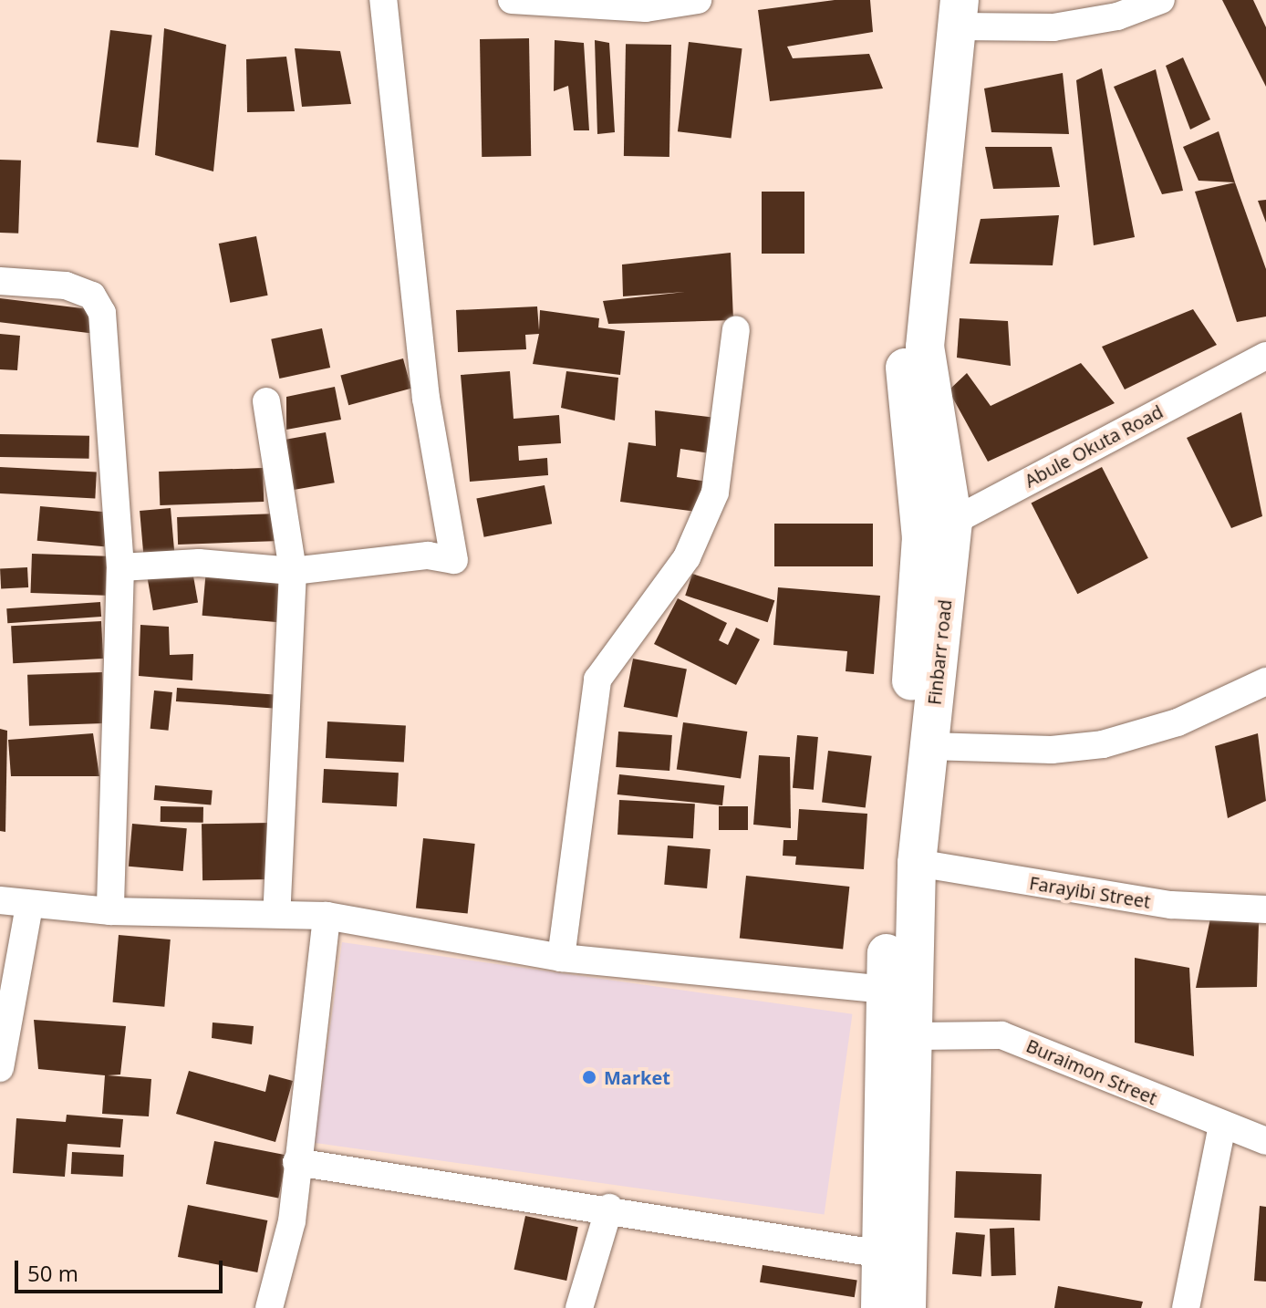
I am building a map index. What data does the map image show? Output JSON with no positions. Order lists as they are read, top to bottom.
{
  "streets": {
    "main road": ["Finbarr road"],
    "street": ["Abule Okuta Road", "Farayibi Street", "Buraimon Street"]
  },
  "crossings": [
    ["Abule Okuta Road", "Finbarr road"],
    ["Finbarr road", "Farayibi Street"],
    ["Finbarr road", "Buraimon Street"]
  ],
  "places": ["Market"],
  "scale_bar": "50 m"
}
